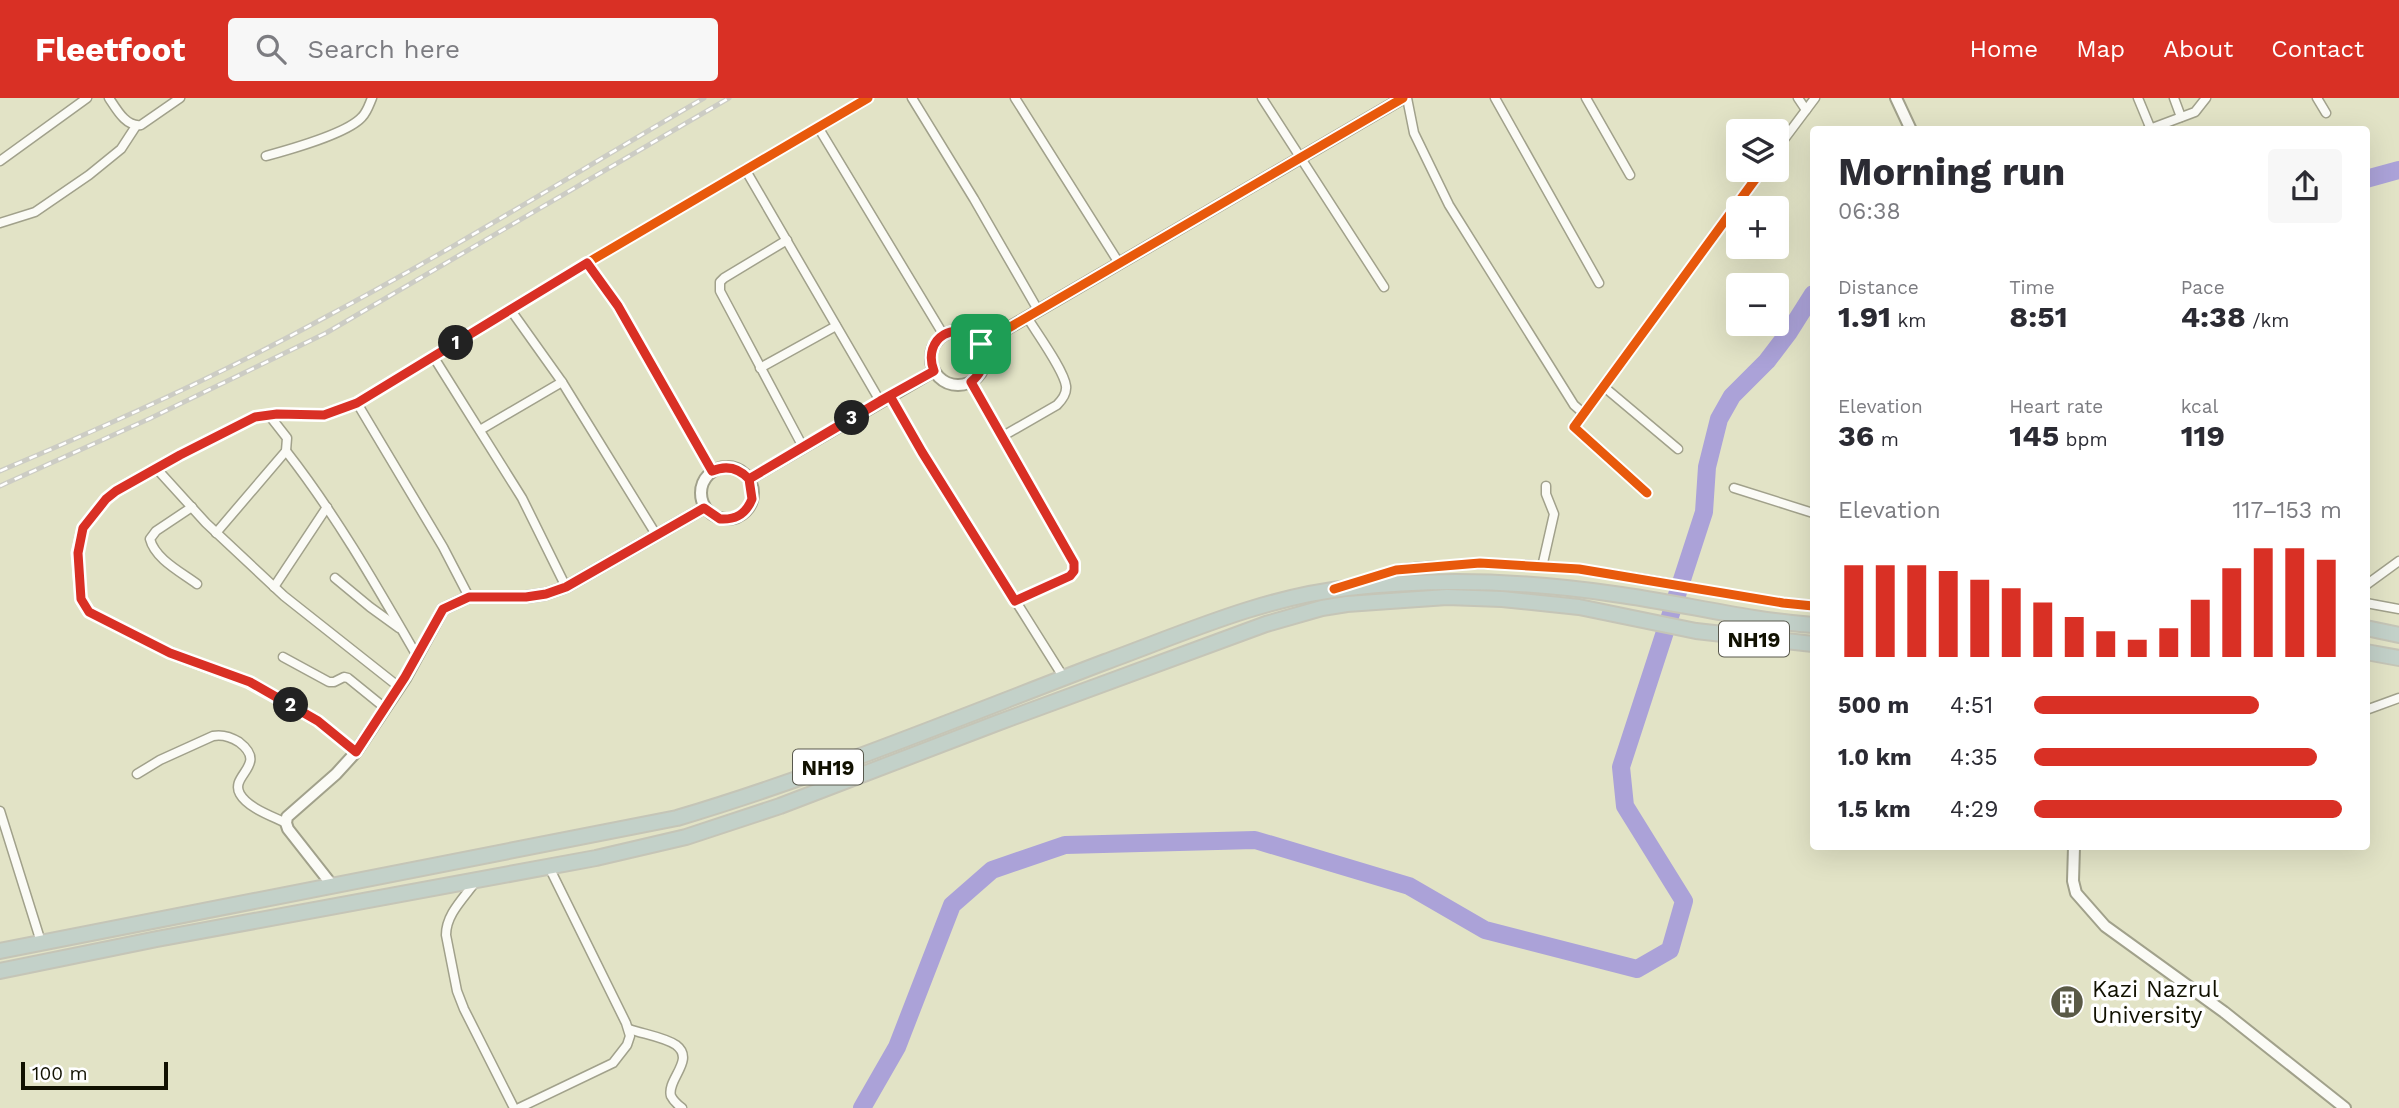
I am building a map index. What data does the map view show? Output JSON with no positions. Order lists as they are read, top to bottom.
{
  "streets": {
    "highway": ["NH19"]
  },
  "places": {
    "building": ["Kazi Nazrul University"]
  },
  "scale_bar": "100 m",
  "page": {
    "header": "Fleetfoot",
    "search": "Search here",
    "nav": [
      "Home",
      "Map",
      "About",
      "Contact"
    ],
    "map_buttons": ["+", "−"],
    "heading": ["Morning run", "06:38"],
    "stats": [
      ["Distance", "1.91 km"],
      ["Time", "8:51"],
      ["Pace", "4:38 /km"],
      ["Elevation", "36 m"],
      ["Heart rate", "145 bpm"],
      ["kcal", "119"]
    ],
    "pins": ["1", "3", "2"],
    "chart": ["Elevation", "117–153 m"],
    "list": [
      {
        "name": "500 m",
        "note": "4:51"
      },
      {
        "name": "1.0 km",
        "note": "4:35"
      },
      {
        "name": "1.5 km",
        "note": "4:29"
      }
    ],
    "scale": "100 m"
  }
}
